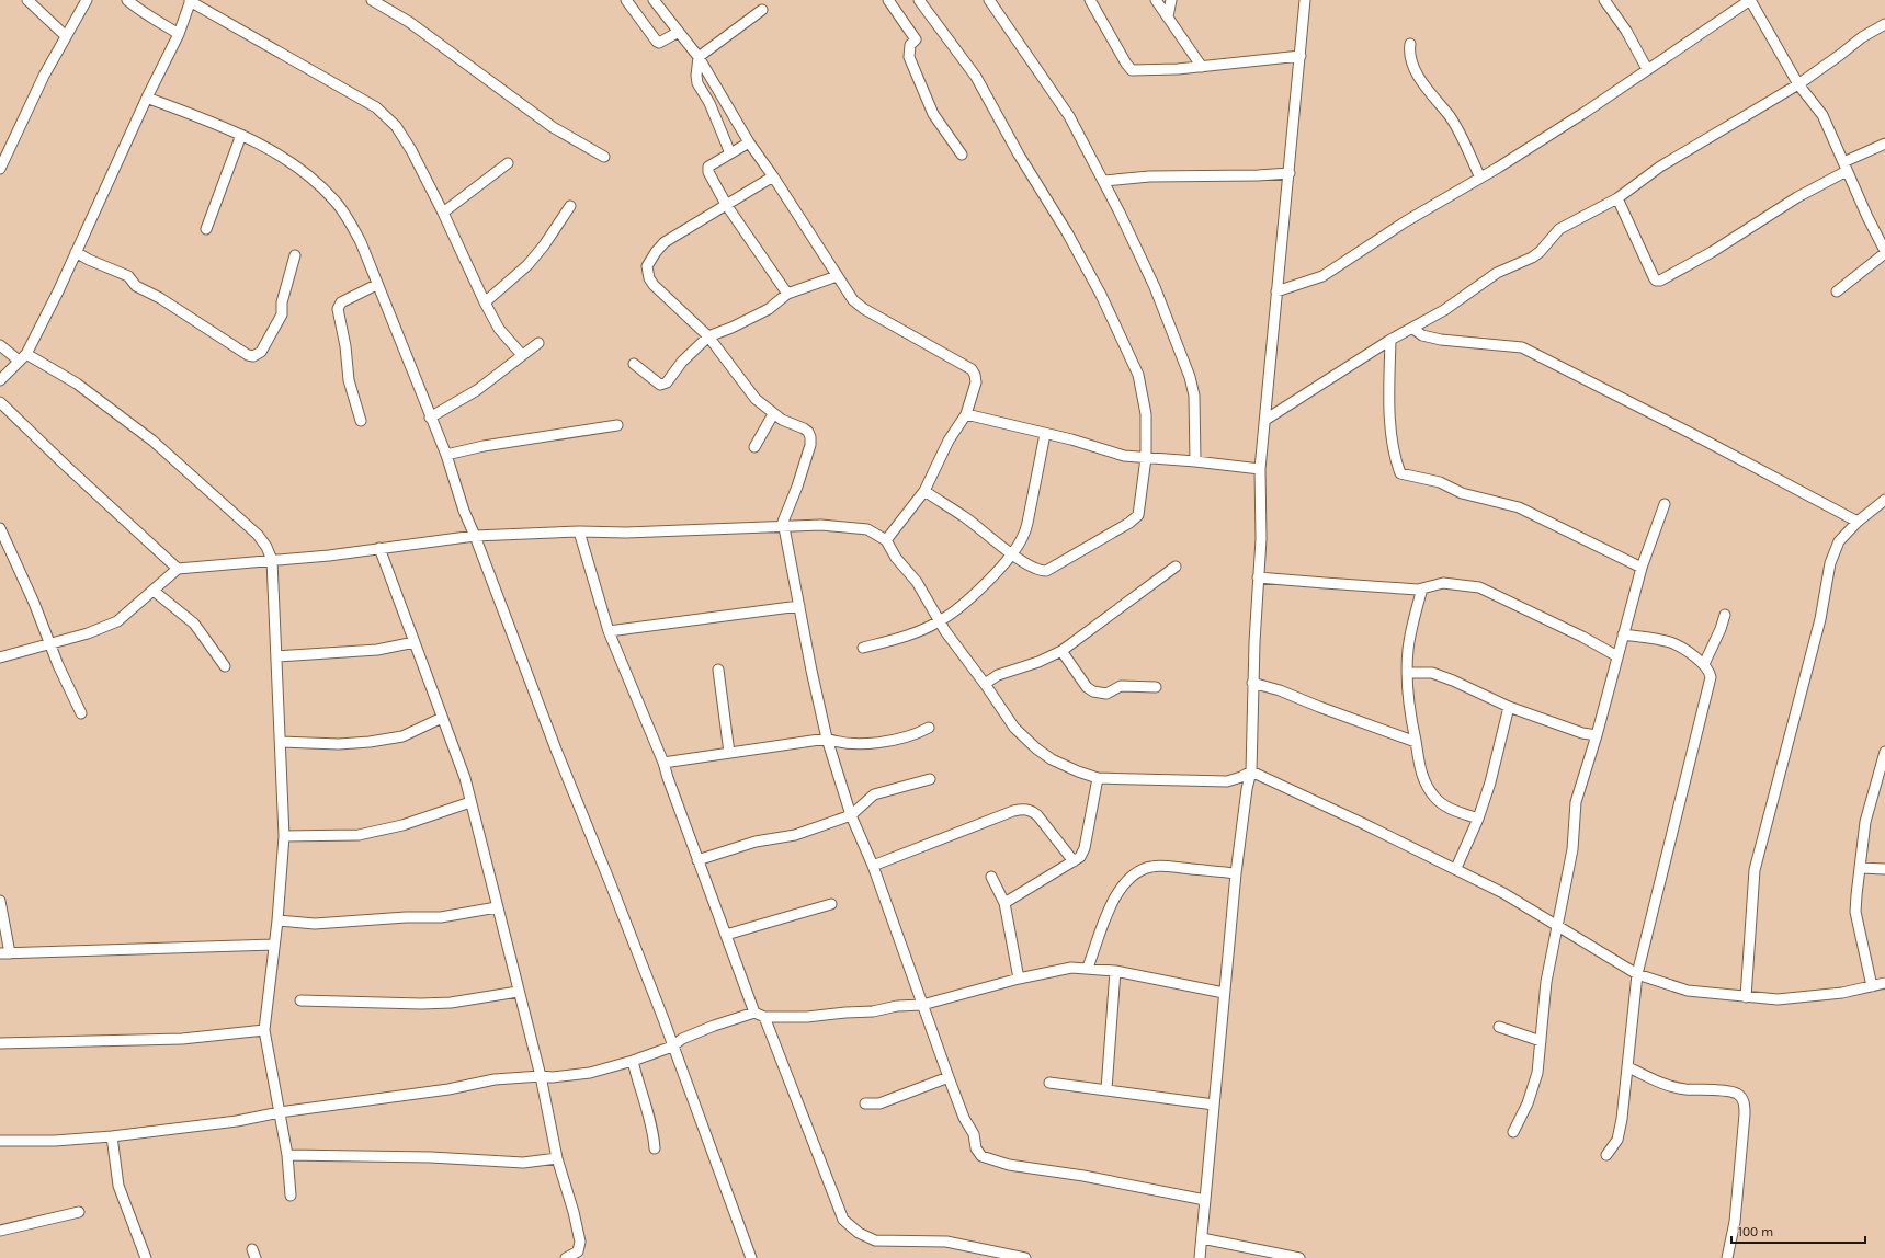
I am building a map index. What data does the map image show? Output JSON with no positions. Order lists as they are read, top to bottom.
{
  "scale_bar": "100 m"
}
